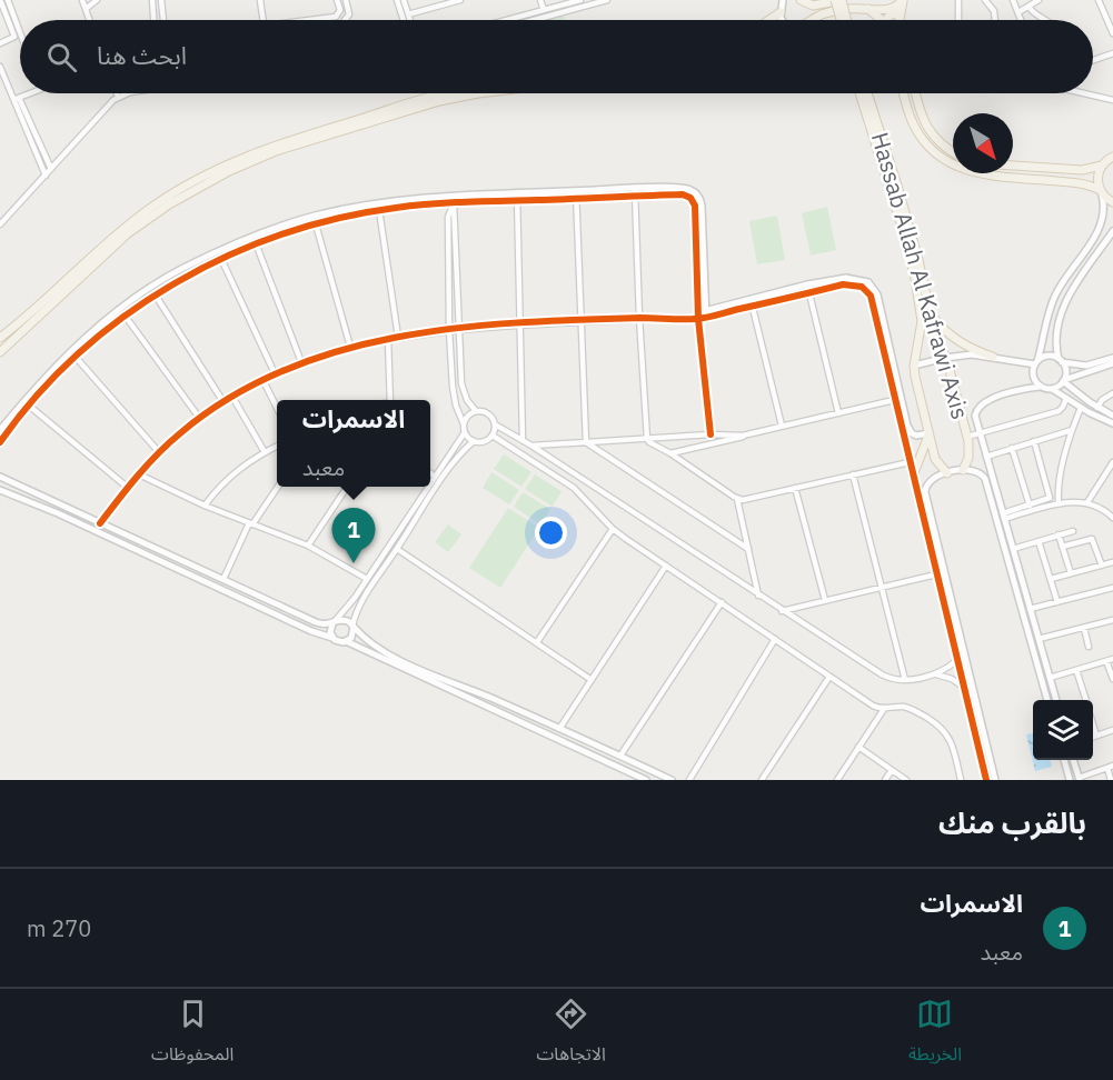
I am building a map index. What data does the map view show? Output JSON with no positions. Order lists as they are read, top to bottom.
{
  "streets": {
    "main road": ["Hassab Allah Al Kafrawi Axis"]
  },
  "north": "bottom right",
  "page": {
    "search": "ابحث هنا",
    "popup": ["الاسمرات", "معبد"],
    "pins": "1",
    "heading": "بالقرب منك",
    "list": [
      {
        "mark": "1",
        "name": "الاسمرات",
        "note": "معبد",
        "value": "270 m"
      }
    ],
    "nav": ["الخريطة", "الاتجاهات", "المحفوظات"]
  }
}
